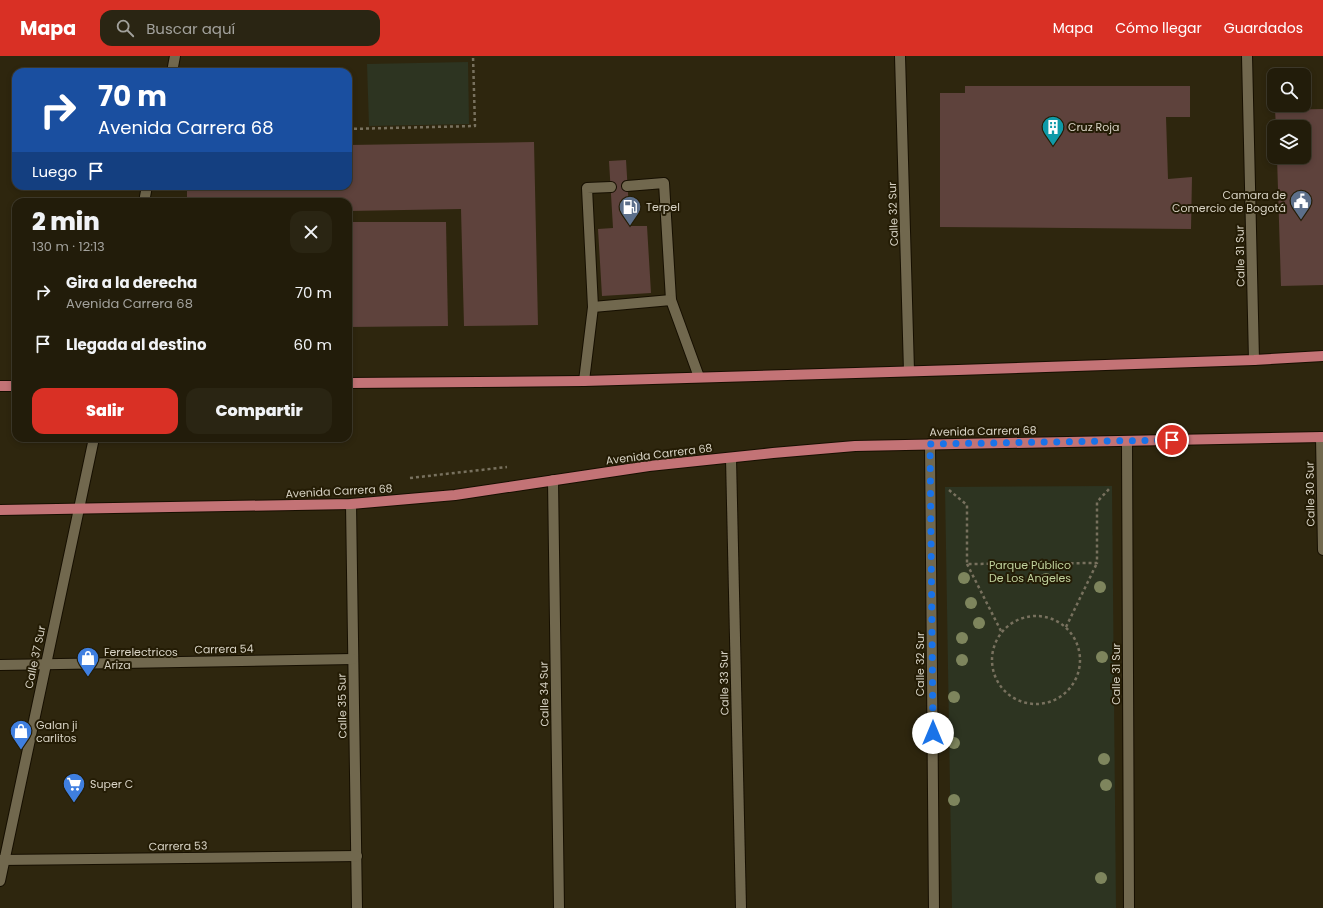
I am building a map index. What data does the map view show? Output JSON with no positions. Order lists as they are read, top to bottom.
{
  "streets": {
    "main road": ["Avenida Carrera 68"],
    "street": [
      "Calle 32 Sur",
      "Calle 31 Sur",
      "Calle 30 Sur",
      "Carrera 54",
      "Calle 37 Sur",
      "Calle 33 Sur",
      "Calle 34 Sur",
      "Calle 35 Sur",
      "Carrera 53"
    ]
  },
  "crossings": [
    ["Calle 32 Sur", "Avenida Carrera 68"],
    ["Calle 31 Sur", "Avenida Carrera 68"],
    ["Avenida Carrera 68", "Calle 30 Sur"],
    ["Avenida Carrera 68", "Calle 37 Sur"],
    ["Avenida Carrera 68", "Calle 33 Sur"],
    ["Avenida Carrera 68", "Calle 34 Sur"],
    ["Avenida Carrera 68", "Calle 35 Sur"],
    ["Carrera 54", "Calle 37 Sur"],
    ["Carrera 54", "Calle 35 Sur"],
    ["Calle 37 Sur", "Carrera 53"],
    ["Calle 35 Sur", "Carrera 53"]
  ],
  "parks": ["Parque Público De Los Angeles"],
  "places": {
    "building": ["Cruz Roja"],
    "public building": ["Camara de Comercio de Bogotá"],
    "fuel station": ["Terpel"],
    "shop": ["Ferrelectricos Ariza", "Galan ji carlitos"],
    "supermarket": ["Super C"]
  },
  "page": {
    "header": "Mapa",
    "search": "Buscar aquí",
    "nav": ["Mapa", "Cómo llegar", "Guardados"],
    "turn": ["70 m", "Avenida Carrera 68"],
    "then": "Luego",
    "heading": ["2 min", "130 m · 12:13"],
    "list": [
      {
        "name": "Gira a la derecha",
        "note": "Avenida Carrera 68",
        "value": "70 m"
      },
      {
        "name": "Llegada al destino",
        "value": "60 m"
      }
    ],
    "buttons": ["Salir", "Compartir"]
  }
}
